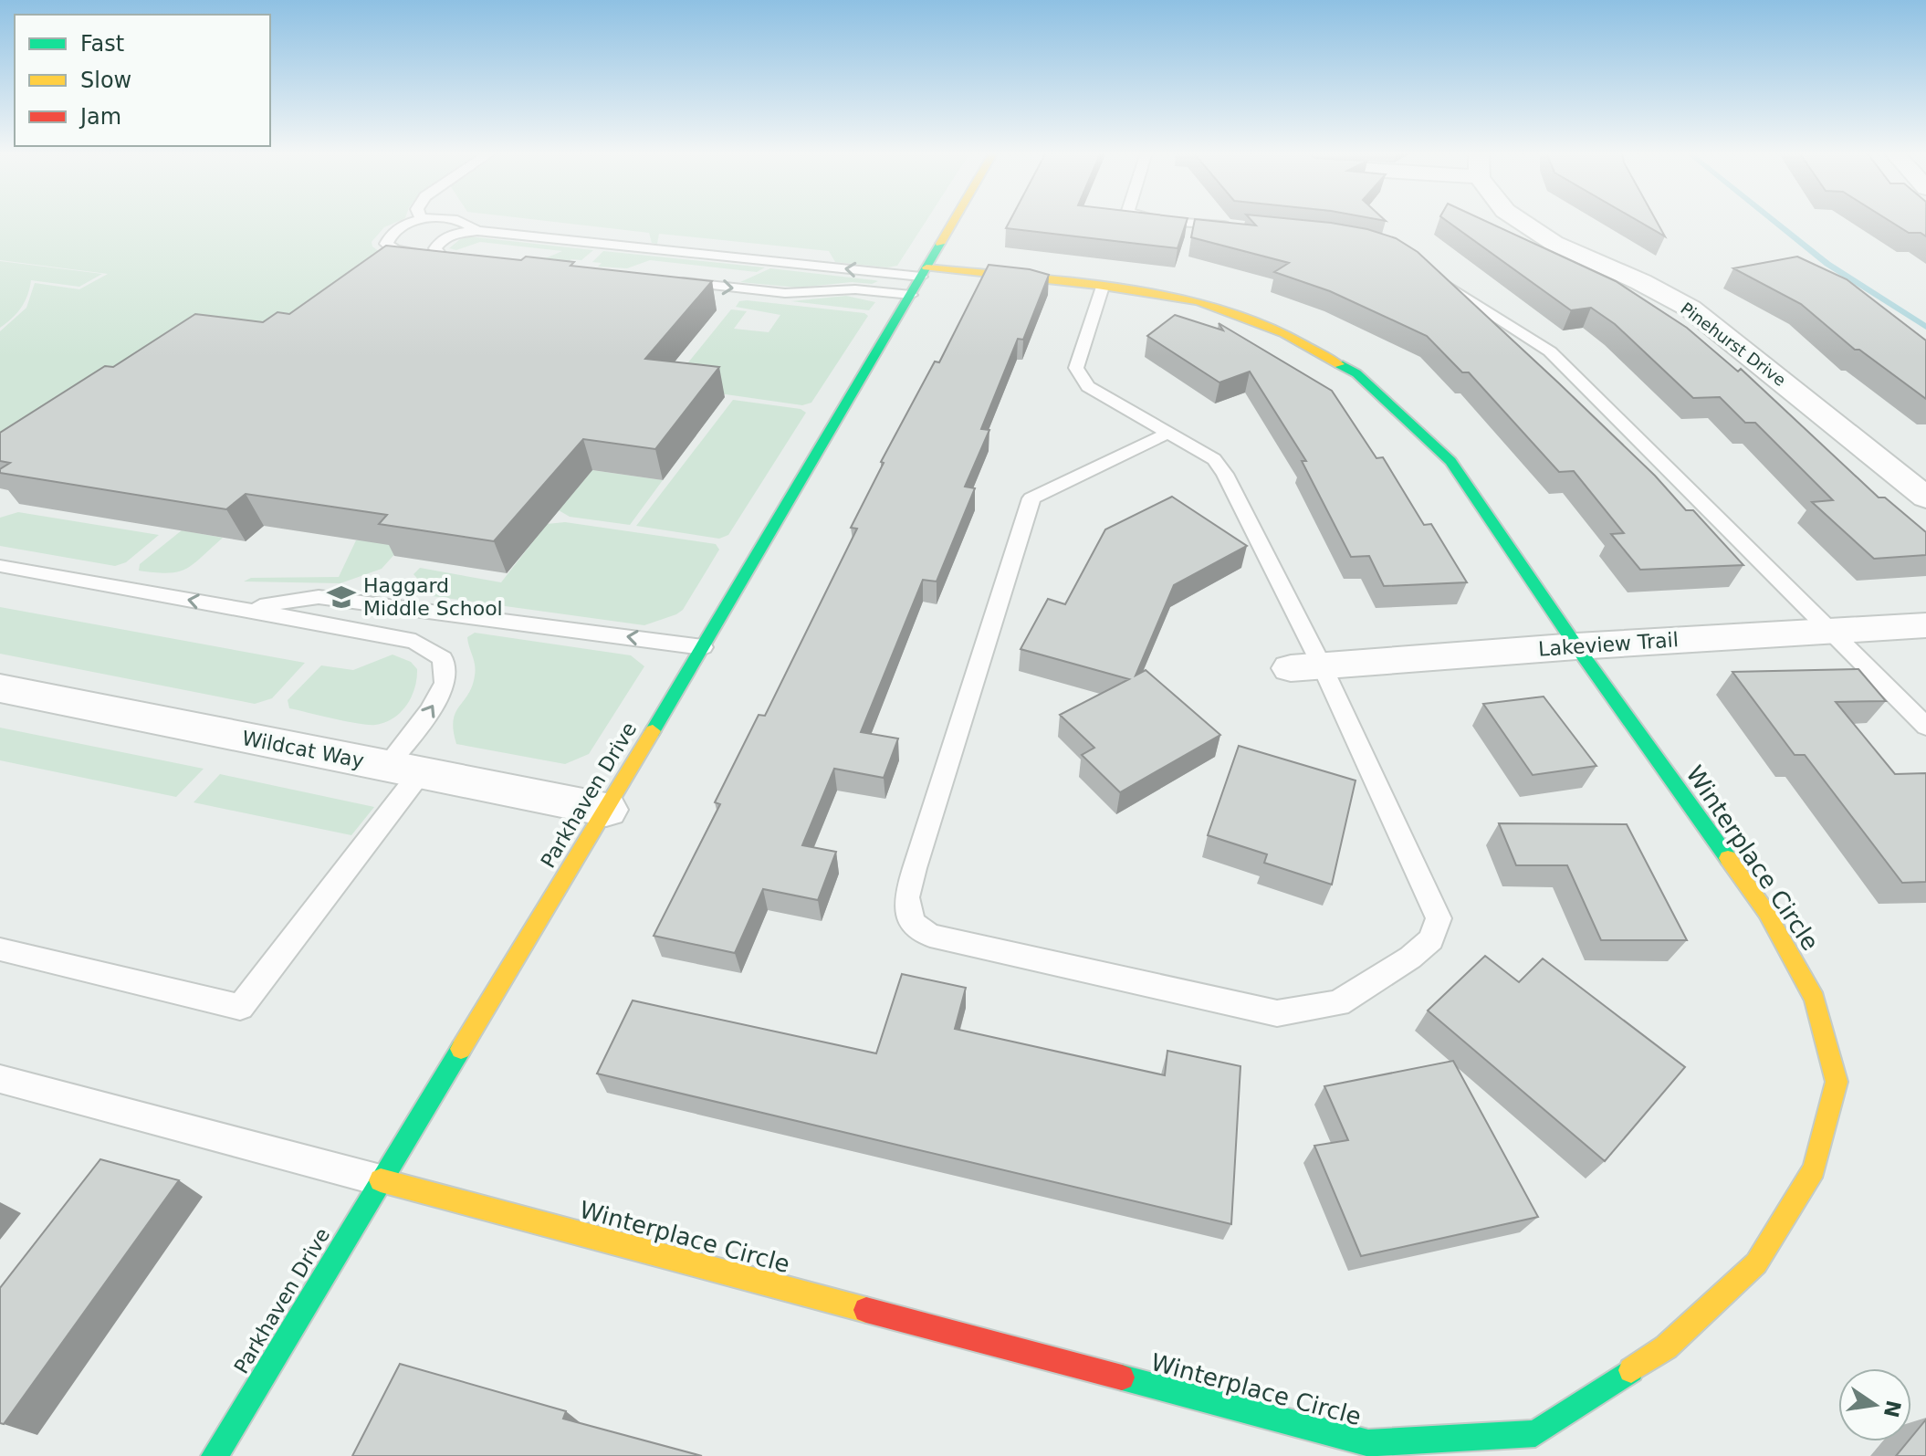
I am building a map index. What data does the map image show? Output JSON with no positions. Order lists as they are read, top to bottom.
{
  "streets": {
    "street": [
      "Pinehurst Drive",
      "Lakeview Trail",
      "Wildcat Way",
      "Parkhaven Drive",
      "Winterplace Circle"
    ]
  },
  "crossings": [
    ["Lakeview Trail", "Winterplace Circle"],
    ["Wildcat Way", "Parkhaven Drive"],
    ["Parkhaven Drive", "Winterplace Circle"]
  ],
  "places": {
    "school or university": ["Haggard Middle School"]
  },
  "legend": ["Fast", "Slow", "Jam"],
  "north": "right"
}
